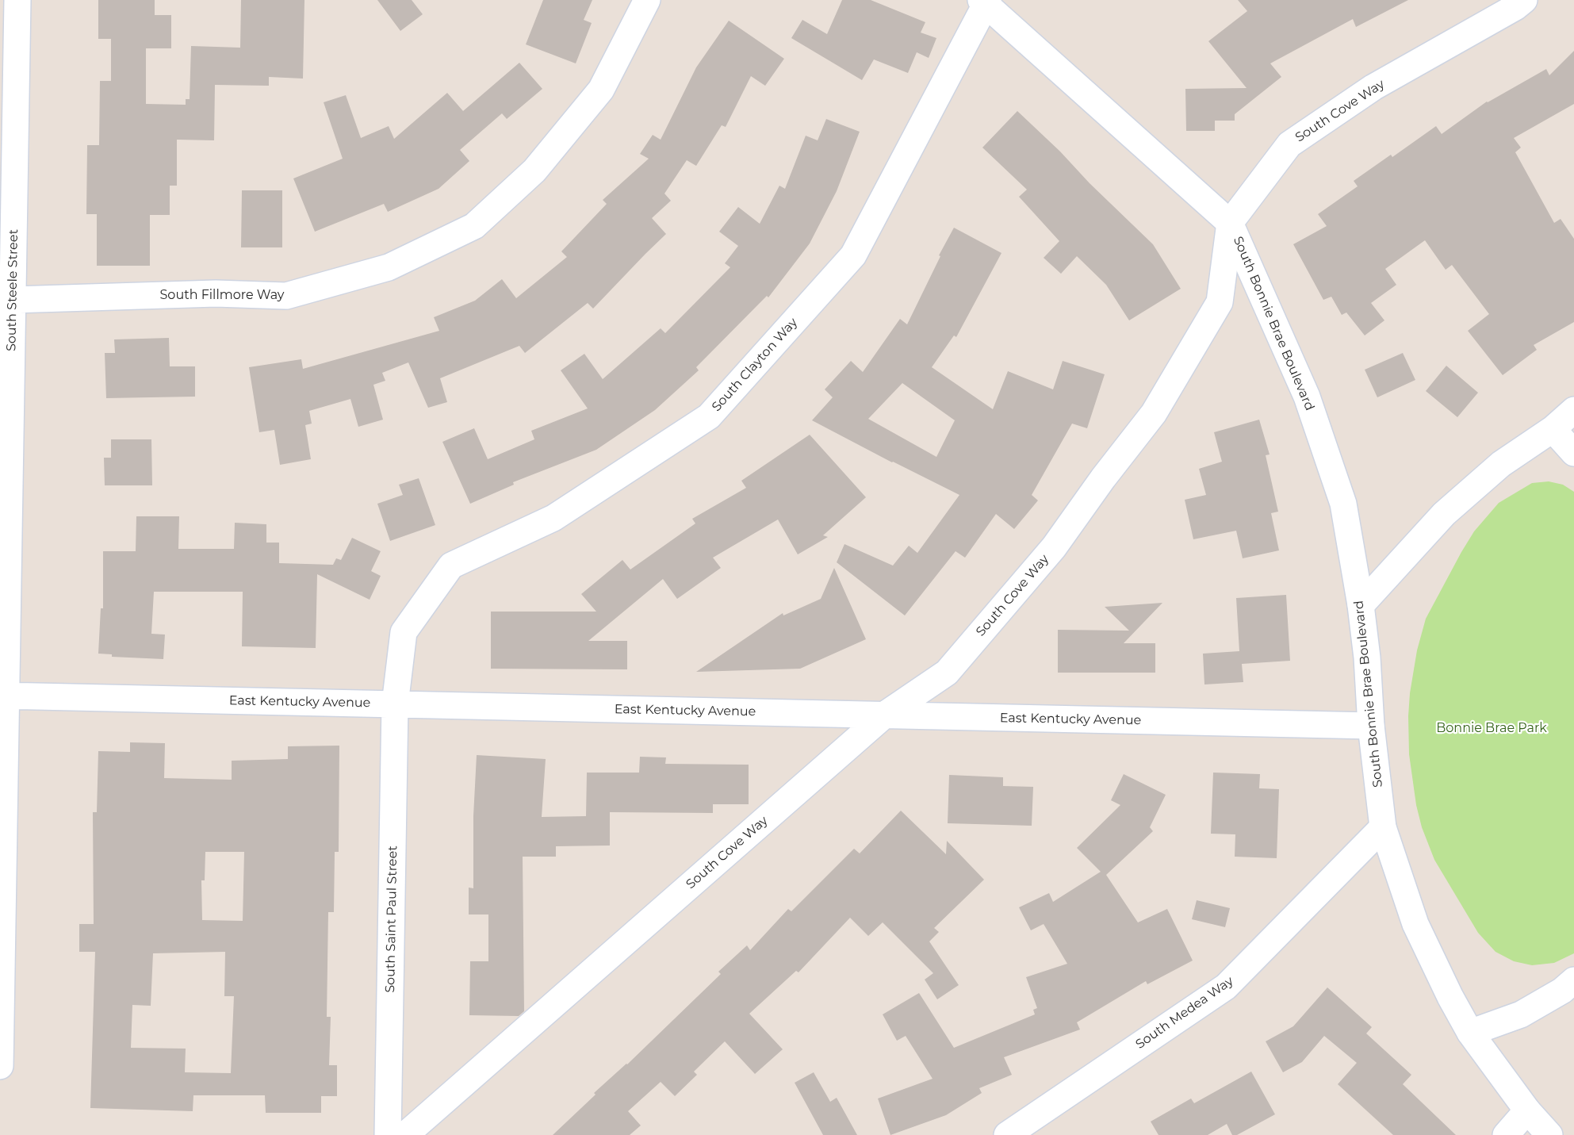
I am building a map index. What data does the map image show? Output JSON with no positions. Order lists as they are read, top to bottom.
{
  "streets": {
    "street": [
      "South Cove Way",
      "South Steele Street",
      "South Fillmore Way",
      "South Bonnie Brae Boulevard",
      "South Clayton Way",
      "East Kentucky Avenue",
      "South Saint Paul Street",
      "South Medea Way"
    ]
  },
  "crossings": [
    ["South Cove Way", "South Bonnie Brae Boulevard"],
    ["South Cove Way", "East Kentucky Avenue"],
    ["South Steele Street", "South Fillmore Way"],
    ["South Steele Street", "East Kentucky Avenue"],
    ["South Bonnie Brae Boulevard", "South Clayton Way"],
    ["South Bonnie Brae Boulevard", "East Kentucky Avenue"],
    ["South Bonnie Brae Boulevard", "South Medea Way"],
    ["South Clayton Way", "East Kentucky Avenue"],
    ["South Clayton Way", "South Saint Paul Street"],
    ["East Kentucky Avenue", "South Saint Paul Street"]
  ],
  "parks": ["Bonnie Brae Park"]
}
